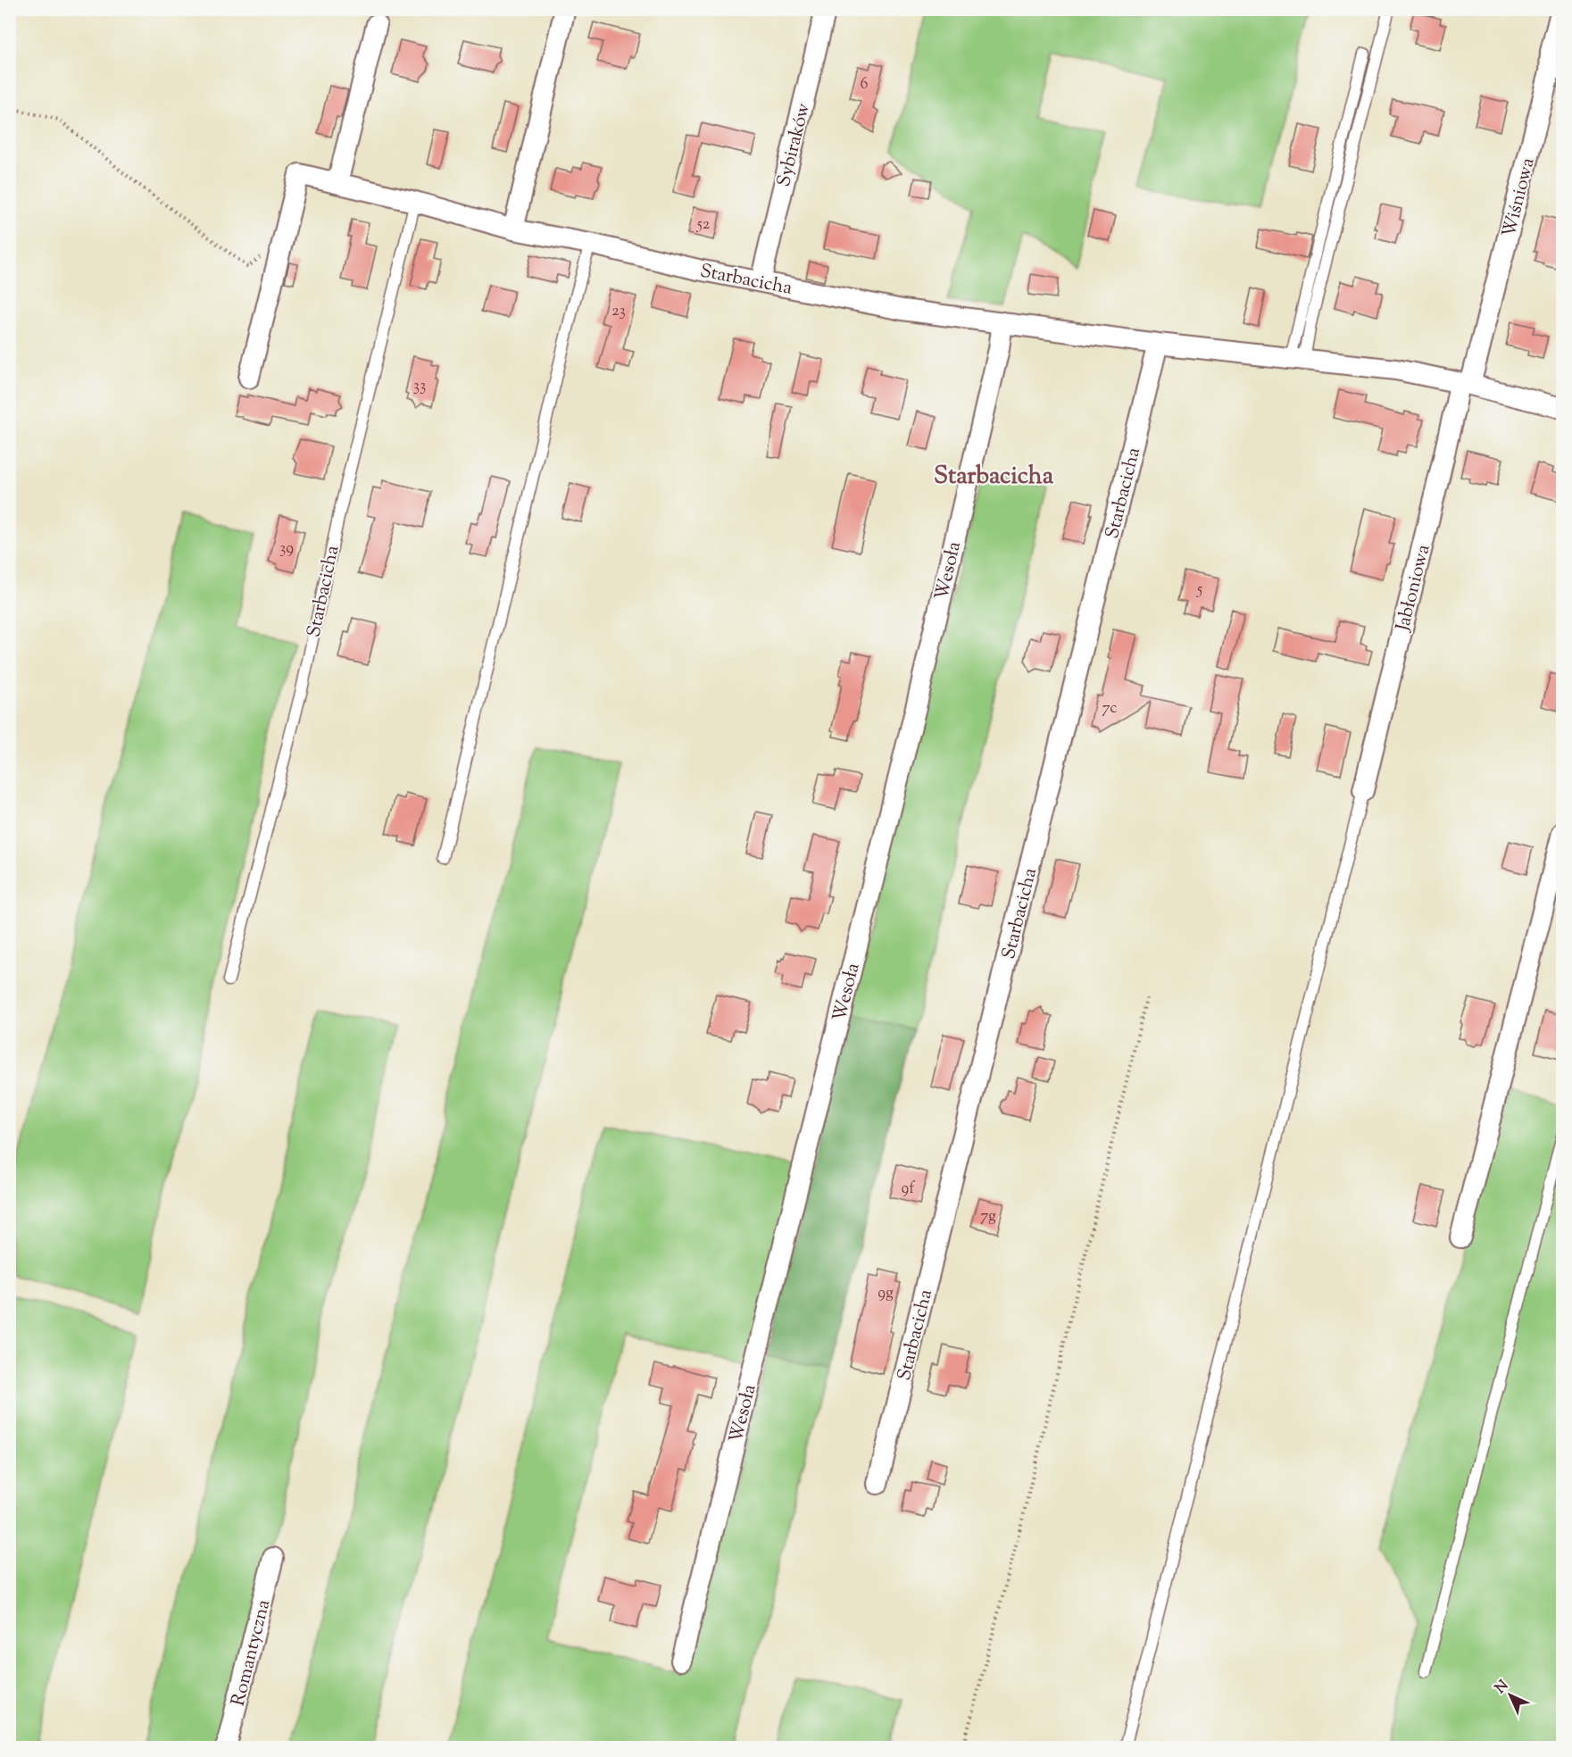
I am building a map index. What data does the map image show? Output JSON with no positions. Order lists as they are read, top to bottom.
{
  "streets": {
    "street": [
      "Sybiraków",
      "Wiśniowa",
      "Starbacicha",
      "Wesoła",
      "Jabłoniowa",
      "Romantyczna"
    ]
  },
  "crossings": [
    ["Sybiraków", "Starbacicha"],
    ["Wiśniowa", "Starbacicha"],
    ["Wiśniowa", "Jabłoniowa"],
    ["Starbacicha", "Wesoła"],
    ["Starbacicha", "Jabłoniowa"]
  ],
  "districts": ["Starbacicha"],
  "house_numbers": [
    "6",
    "52",
    "23",
    "33",
    "39",
    "5",
    "7c",
    "9f",
    "7g",
    "9g"
  ],
  "north": "top left"
}
